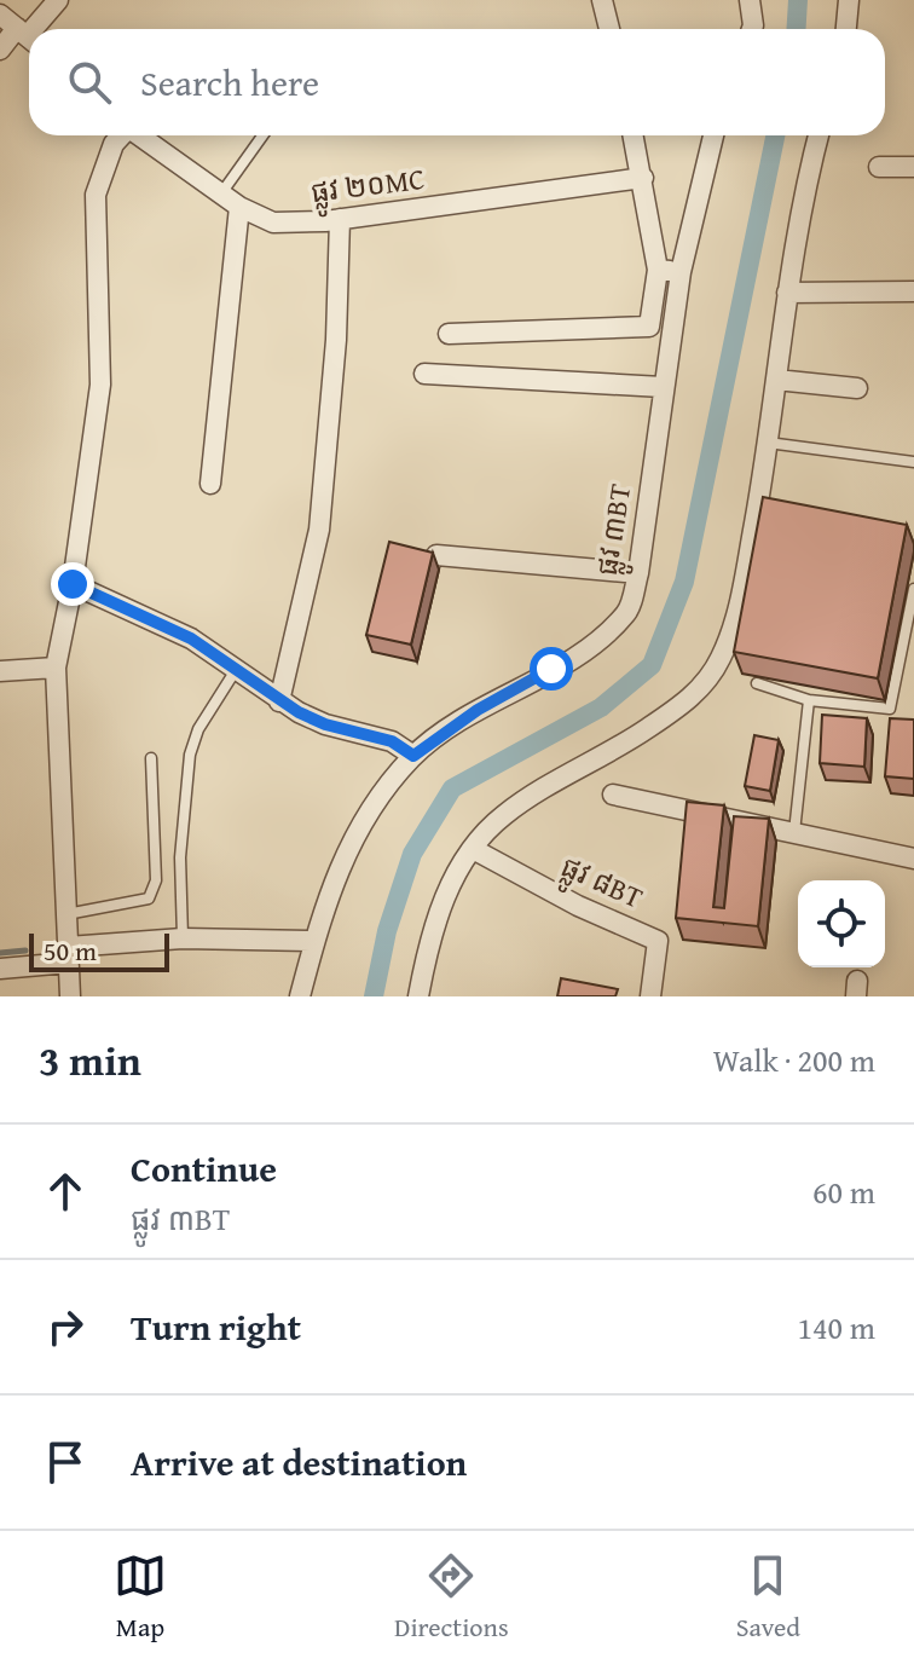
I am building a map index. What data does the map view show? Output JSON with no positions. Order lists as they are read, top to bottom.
{
  "streets": {
    "street": ["ផ្លូវ ២០MC", "ផ្លូវ ៣BT", "ផ្លូវ ៨BT"]
  },
  "scale_bar": "50 m",
  "page": {
    "search": "Search here",
    "scale": "50 m",
    "heading": ["3 min", "Walk · 200 m"],
    "list": [
      ["Continue", "ផ្លូវ ៣BT", "60 m"],
      ["Turn right", "140 m"],
      "Arrive at destination"
    ],
    "nav": ["Map", "Directions", "Saved"]
  }
}
